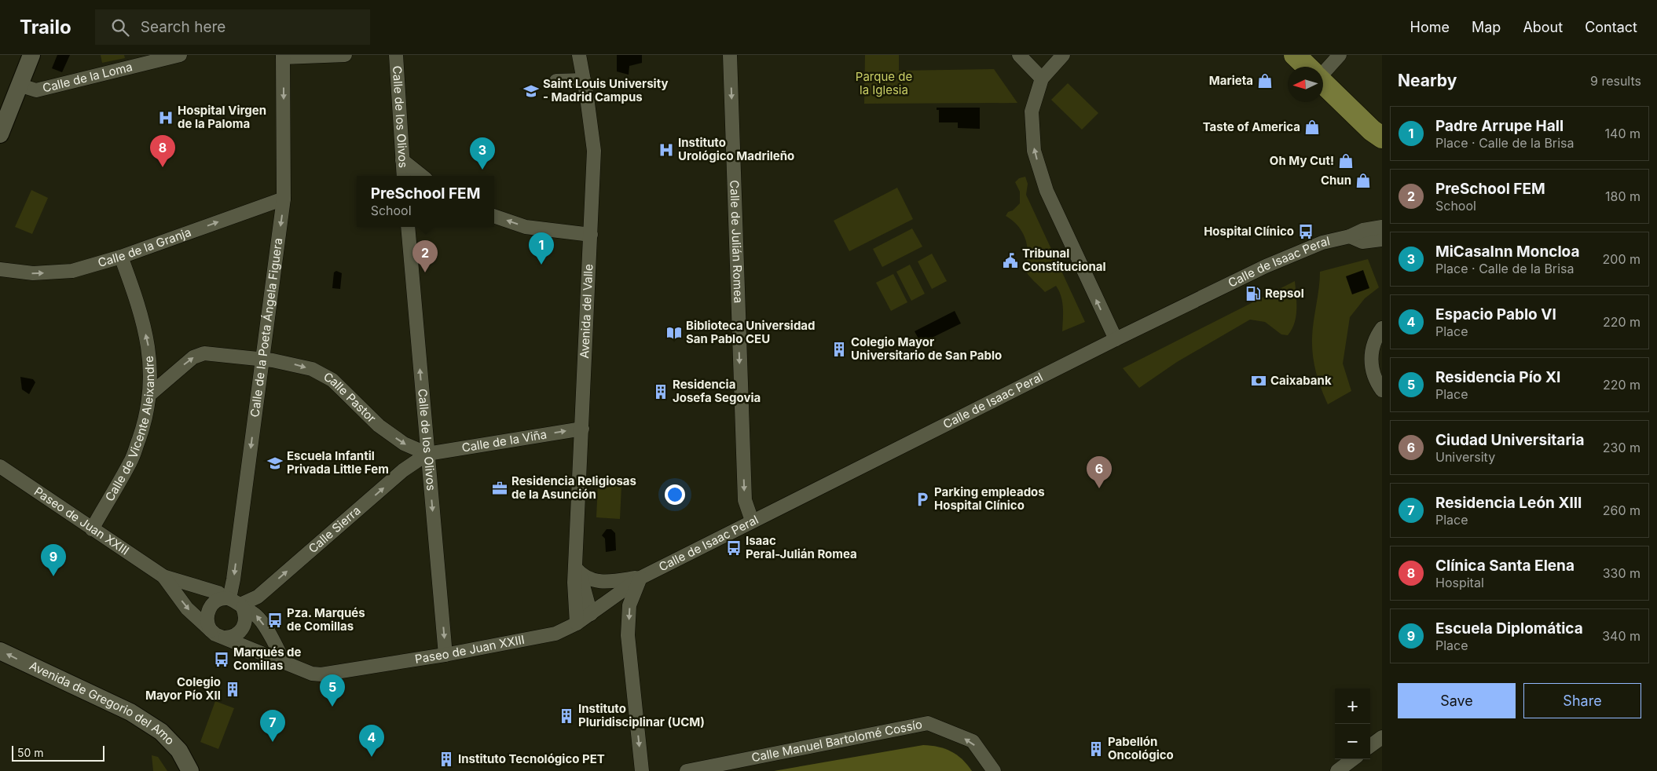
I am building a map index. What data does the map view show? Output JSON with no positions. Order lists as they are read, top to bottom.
{
  "streets": {
    "street": [
      "Calle de la Loma",
      "Calle de los Olivos",
      "Calle de Julián Romea",
      "Calle de la Granja",
      "Calle de Isaac Peral",
      "Avenida del Valle",
      "Calle de la Poeta Ángela Figuera",
      "Calle Pastor",
      "Calle de Vicente Aleixandre",
      "Calle de la Viña",
      "Paseo de Juan XXIII",
      "Calle Sierra",
      "Avenida de Gregorio del Amo",
      "Calle Manuel Bartolomé Cossío"
    ]
  },
  "crossings": [
    ["Calle de los Olivos", "Calle Pastor"],
    ["Calle de los Olivos", "Calle de la Viña"],
    ["Calle de los Olivos", "Paseo de Juan XXIII"],
    ["Calle de los Olivos", "Calle Sierra"],
    ["Calle de Julián Romea", "Calle de Isaac Peral"],
    ["Calle de la Granja", "Calle de la Poeta Ángela Figuera"],
    ["Calle de la Granja", "Calle de Vicente Aleixandre"],
    ["Calle de Isaac Peral", "Paseo de Juan XXIII"],
    ["Avenida del Valle", "Calle de la Viña"],
    ["Avenida del Valle", "Paseo de Juan XXIII"],
    ["Calle de la Poeta Ángela Figuera", "Calle Pastor"],
    ["Calle de la Poeta Ángela Figuera", "Paseo de Juan XXIII"],
    ["Calle de la Poeta Ángela Figuera", "Calle Sierra"],
    ["Calle Pastor", "Calle de Vicente Aleixandre"],
    ["Calle Pastor", "Calle de la Viña"],
    ["Calle Pastor", "Calle Sierra"],
    ["Calle de Vicente Aleixandre", "Paseo de Juan XXIII"],
    ["Calle de la Viña", "Calle Sierra"],
    ["Paseo de Juan XXIII", "Calle Sierra"]
  ],
  "one_way": [
    "Calle de Julián Romea",
    "Calle de la Granja",
    "Calle de la Poeta Ángela Figuera",
    "Calle Pastor",
    "Calle de Vicente Aleixandre",
    "Calle de la Viña",
    "Calle Sierra",
    "Calle Manuel Bartolomé Cossío"
  ],
  "parks": ["Parque de la Iglesia"],
  "places": {
    "shop": [
      "Marieta",
      "Taste of America",
      "Oh My Cut!",
      "Chun"
    ],
    "school or university": ["Saint Louis University - Madrid Campus", "Escuela Infantil Privada Little Fem"],
    "hospital": ["Hospital Virgen de la Paloma", "Instituto Urológico Madrileño"],
    "bus stop": [
      "Hospital Clínico",
      "Isaac Peral-Julián Romea",
      "Pza. Marqués de Comillas",
      "Marqués de Comillas"
    ],
    "public building": ["Tribunal Constitucional"],
    "fuel station": ["Repsol"],
    "library": ["Biblioteca Universidad San Pablo CEU"],
    "building": [
      "Colegio Mayor Universitario de San Pablo",
      "Residencia Josefa Segovia",
      "Colegio Mayor Pío XII",
      "Instituto Pluridisciplinar (UCM)",
      "Pabellón Oncológico",
      "Instituto Tecnológico PET"
    ],
    "bank": ["Caixabank"],
    "office": ["Residencia Religiosas de la Asunción"],
    "parking": ["Parking empleados Hospital Clínico"]
  },
  "scale_bar": "50 m",
  "north": "left",
  "page": {
    "header": "Trailo",
    "search": "Search here",
    "nav": [
      "Home",
      "Map",
      "About",
      "Contact"
    ],
    "heading": ["Nearby", "9 results"],
    "list": [
      {
        "mark": "1",
        "name": "Padre Arrupe Hall",
        "note": "Place · Calle de la Brisa",
        "value": "140 m"
      },
      {
        "mark": "2",
        "name": "PreSchool FEM",
        "note": "School",
        "value": "180 m"
      },
      {
        "mark": "3",
        "name": "MiCasaInn Moncloa",
        "note": "Place · Calle de la Brisa",
        "value": "200 m"
      },
      {
        "mark": "4",
        "name": "Espacio Pablo VI",
        "note": "Place",
        "value": "220 m"
      },
      {
        "mark": "5",
        "name": "Residencia Pío XI",
        "note": "Place",
        "value": "220 m"
      },
      {
        "mark": "6",
        "name": "Ciudad Universitaria",
        "note": "University",
        "value": "230 m"
      },
      {
        "mark": "7",
        "name": "Residencia León XIII",
        "note": "Place",
        "value": "260 m"
      },
      {
        "mark": "8",
        "name": "Clínica Santa Elena",
        "note": "Hospital",
        "value": "330 m"
      },
      {
        "mark": "9",
        "name": "Escuela Diplomática",
        "note": "Place",
        "value": "340 m"
      }
    ],
    "pins": [
      "8",
      "3",
      "1",
      "2",
      "6",
      "9",
      "5",
      "7",
      "4"
    ],
    "popup": ["PreSchool FEM", "School"],
    "buttons": ["Save", "Share"],
    "map_buttons": ["+", "−"],
    "scale": "50 m"
  }
}
